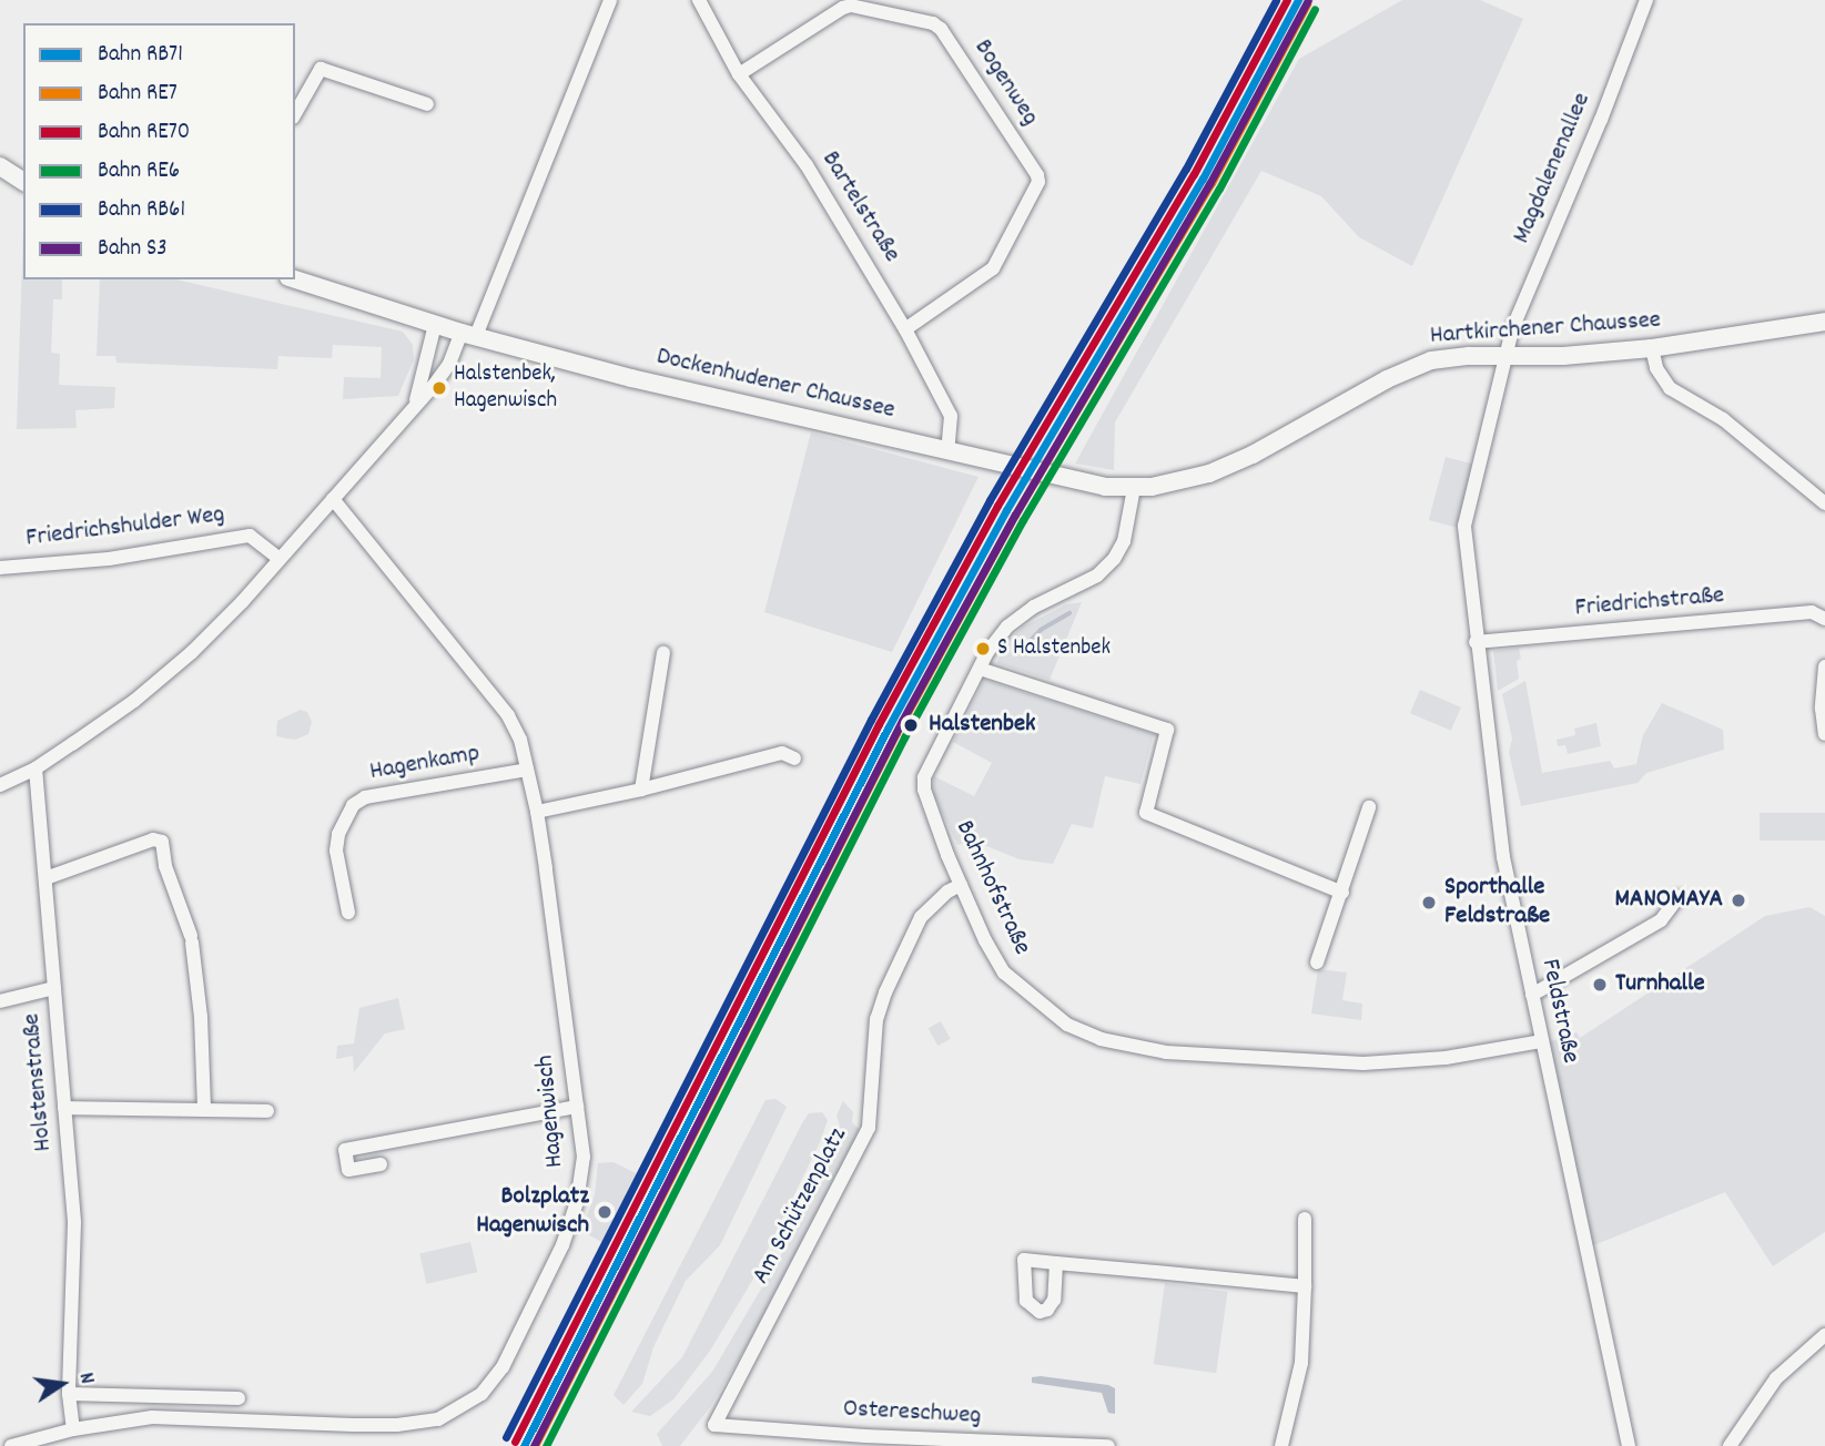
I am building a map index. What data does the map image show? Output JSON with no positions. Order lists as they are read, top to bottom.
{
  "streets": {
    "main road": ["Hartkirchener Chaussee", "Dockenhudener Chaussee"],
    "street": [
      "Bogenweg",
      "Magdalenenallee",
      "Bartelstraße",
      "Friedrichshulder Weg",
      "Friedrichstraße",
      "Hagenkamp",
      "Bahnhofstraße",
      "Feldstraße",
      "Holstenstraße",
      "Hagenwisch",
      "Am Schützenplatz",
      "Ostereschweg"
    ]
  },
  "crossings": [
    ["Bogenweg", "Bartelstraße"],
    ["Magdalenenallee", "Hartkirchener Chaussee"],
    ["Magdalenenallee", "Feldstraße"],
    ["Bartelstraße", "Dockenhudener Chaussee"],
    ["Hartkirchener Chaussee", "Dockenhudener Chaussee"],
    ["Hartkirchener Chaussee", "Bahnhofstraße"],
    ["Hartkirchener Chaussee", "Feldstraße"],
    ["Friedrichstraße", "Feldstraße"],
    ["Hagenkamp", "Hagenwisch"],
    ["Bahnhofstraße", "Feldstraße"],
    ["Bahnhofstraße", "Am Schützenplatz"],
    ["Holstenstraße", "Hagenwisch"],
    ["Am Schützenplatz", "Ostereschweg"]
  ],
  "places": [
    "Halstenbek, Hagenwisch",
    "S Halstenbek",
    "Halstenbek",
    "MANOMAYA",
    "Sporthalle Feldstraße",
    "Turnhalle",
    "Bolzplatz Hagenwisch"
  ],
  "lines": [
    "rail line RB71",
    "rail line RE70",
    "rail line RB61",
    "rail line S3",
    "rail line RE7",
    "rail line RE6"
  ],
  "legend": [
    "Bahn RB71",
    "Bahn RE7",
    "Bahn RE70",
    "Bahn RE6",
    "Bahn RB61",
    "Bahn S3"
  ],
  "north": "right"
}
